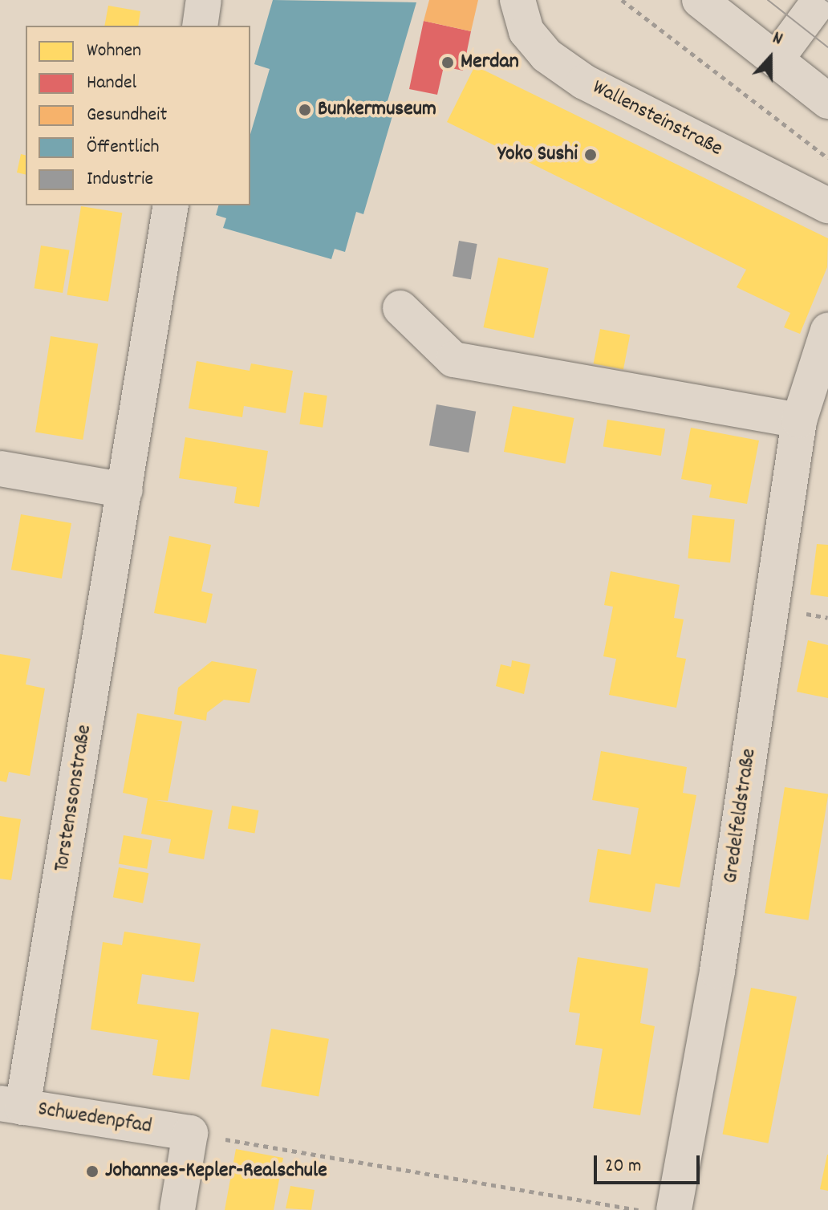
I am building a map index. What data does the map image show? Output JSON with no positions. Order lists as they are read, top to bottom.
{
  "streets": {
    "street": [
      "Wallensteinstraße",
      "Torstenssonstraße",
      "Gredelfeldstraße",
      "Schwedenpfad"
    ]
  },
  "crossings": [
    ["Torstenssonstraße", "Schwedenpfad"]
  ],
  "places": [
    "Merdan",
    "Bunkermuseum",
    "Yoko Sushi",
    "Johannes-Kepler-Realschule"
  ],
  "legend": [
    "Wohnen",
    "Handel",
    "Gesundheit",
    "Öffentlich",
    "Industrie"
  ],
  "scale_bar": "20 m",
  "north": "top"
}
